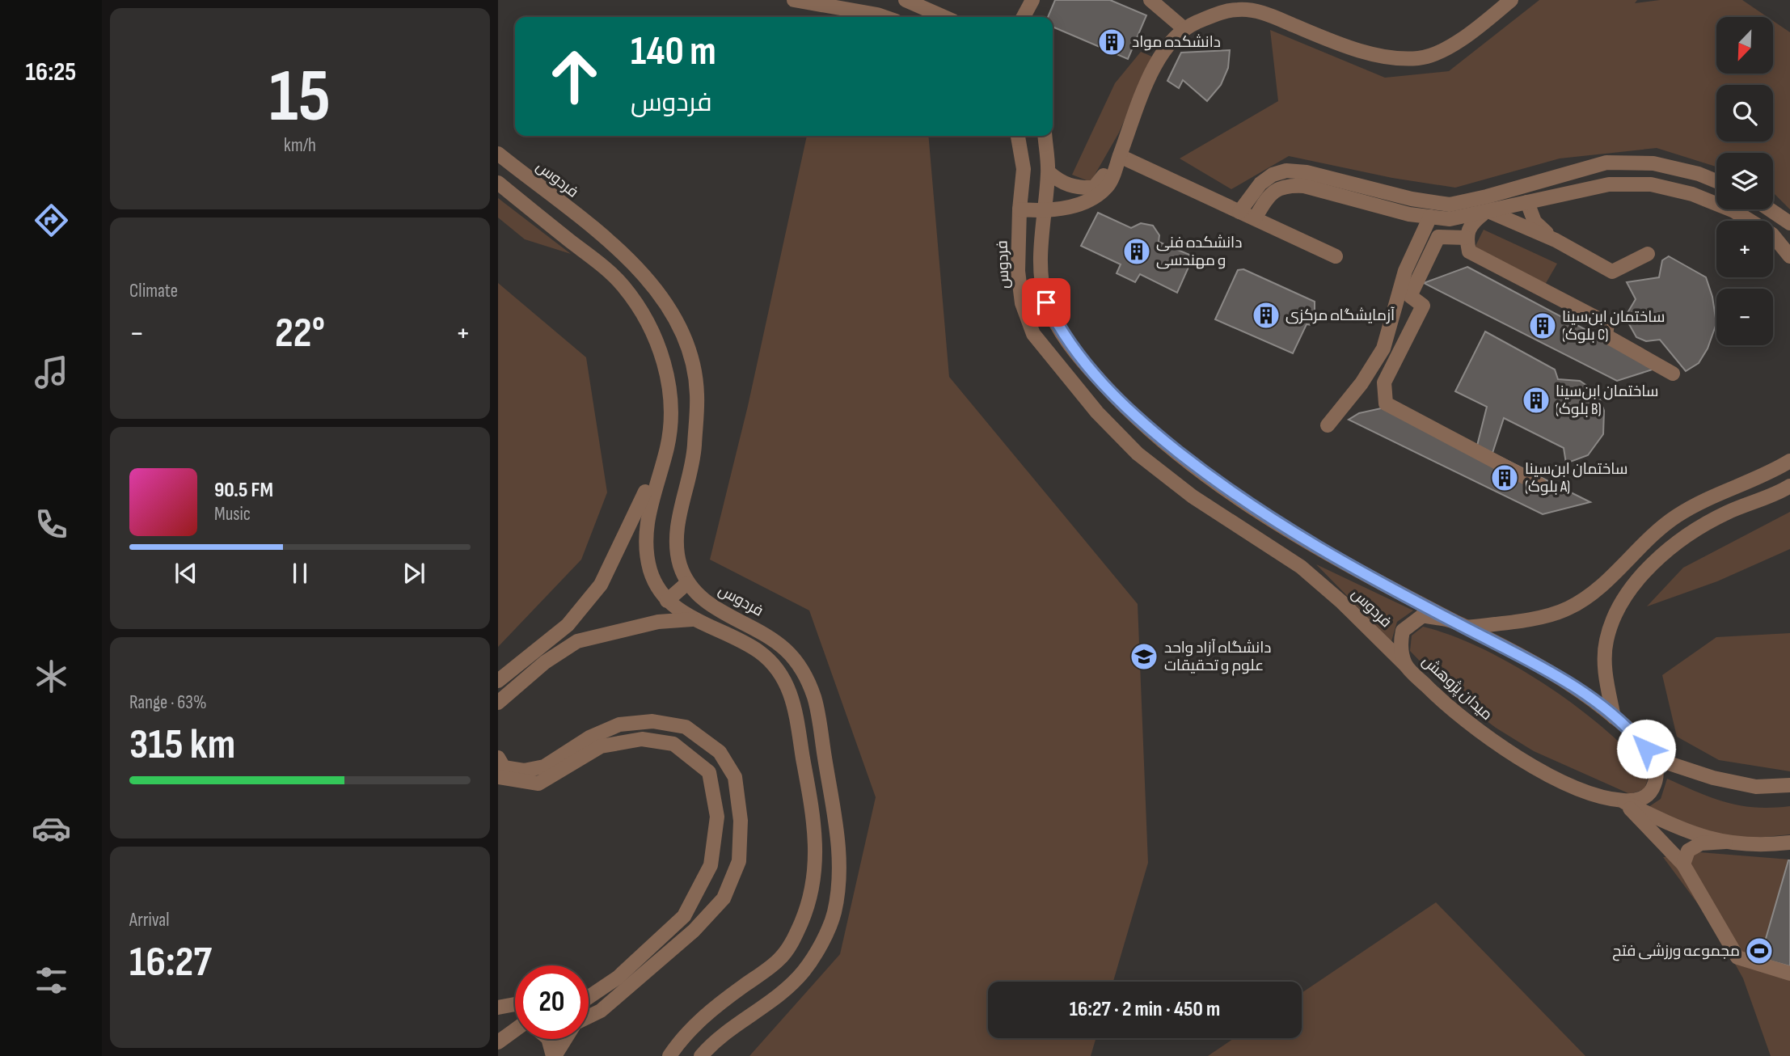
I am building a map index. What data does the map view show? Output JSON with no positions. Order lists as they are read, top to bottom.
{
  "streets": {
    "lane": ["فردوس", "میدان پژوهش"]
  },
  "crossings": [
    ["فردوس", "میدان پژوهش"]
  ],
  "places": {
    "building": [
      "دانشکده مواد",
      "دانشکده فنی و مهندسی",
      "آزمایشگاه مرکزی",
      "ساختمان ابن‌سینا (بلوک C)",
      "ساختمان ابن‌سینا (بلوک B)",
      "ساختمان ابن‌سینا (بلوک A)"
    ],
    "school or university": ["دانشگاه آزاد واحد علوم و تحقیقات"],
    "sports": ["مجموعه ورزشی فتح"]
  },
  "north": "bottom left",
  "page": {
    "tabs": "16:25",
    "tile": [
      ["15", "km/h"],
      "Climate",
      ["Range · 63%", "315 km"],
      ["Arrival", "16:27"]
    ],
    "map_buttons": ["+", "−"],
    "turn": ["140 m", "فردوس"],
    "heat": ["−", "22°", "+"],
    "song": ["90.5 FM", "Music"],
    "limit": "20",
    "trip": "16:27 · 2 min · 450 m"
  }
}
